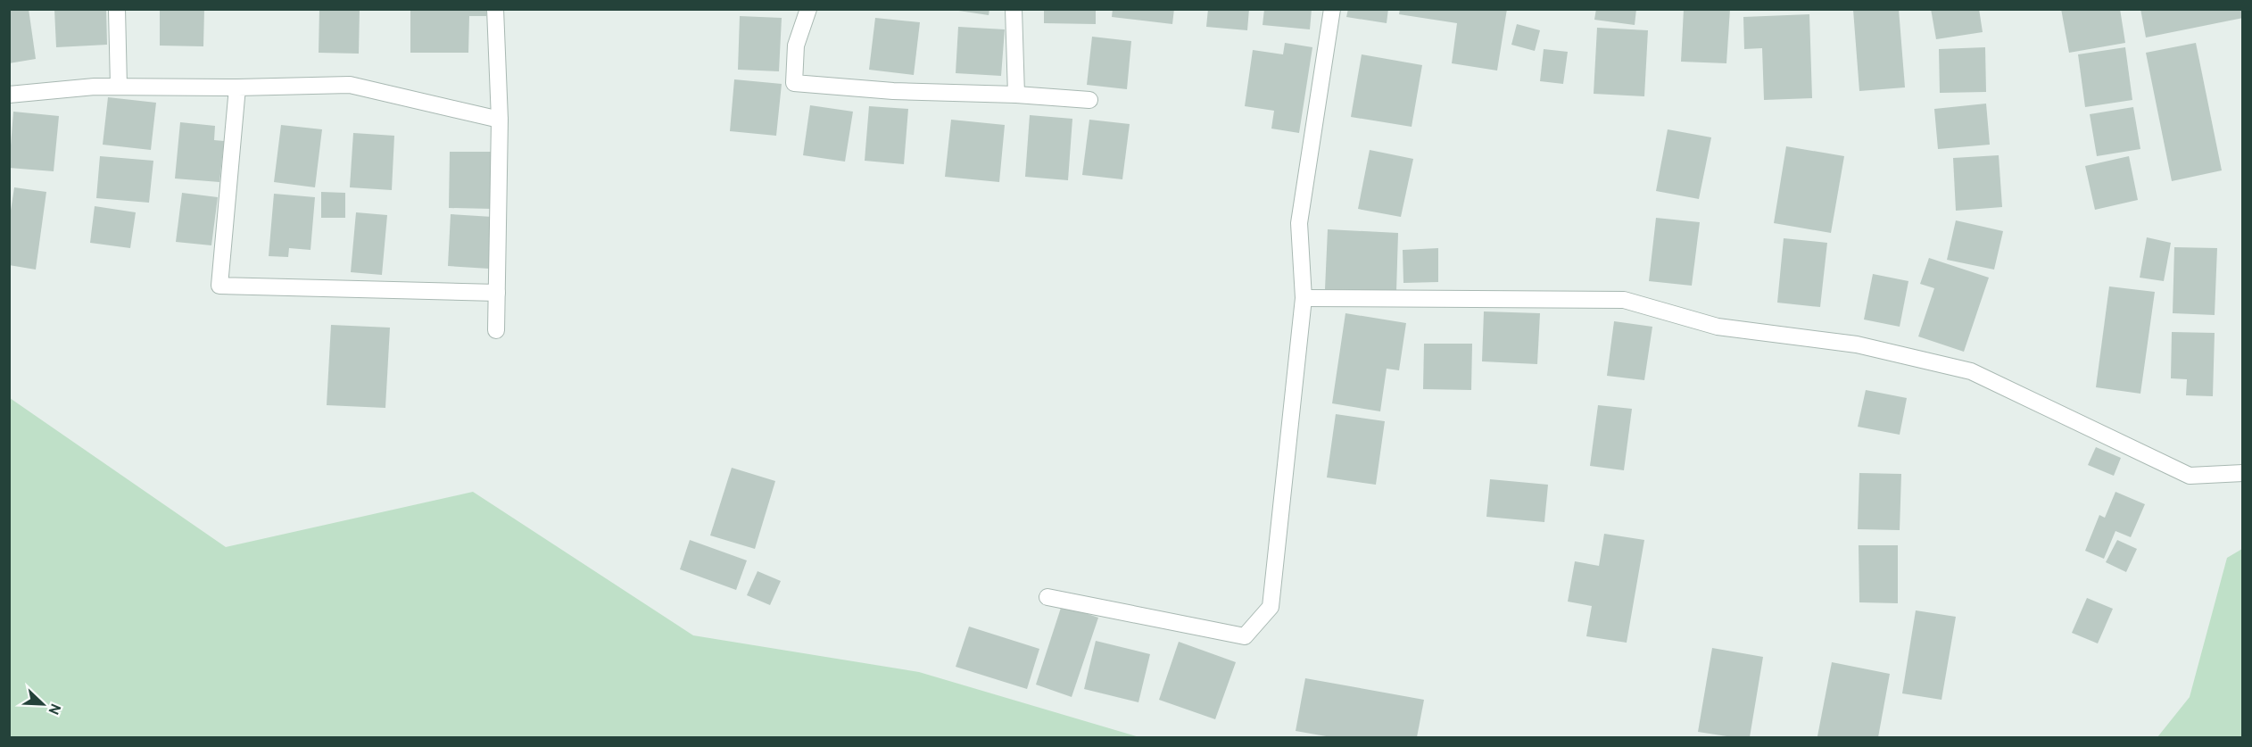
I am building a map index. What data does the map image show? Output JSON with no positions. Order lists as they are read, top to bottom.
{
  "north": "bottom right"
}
